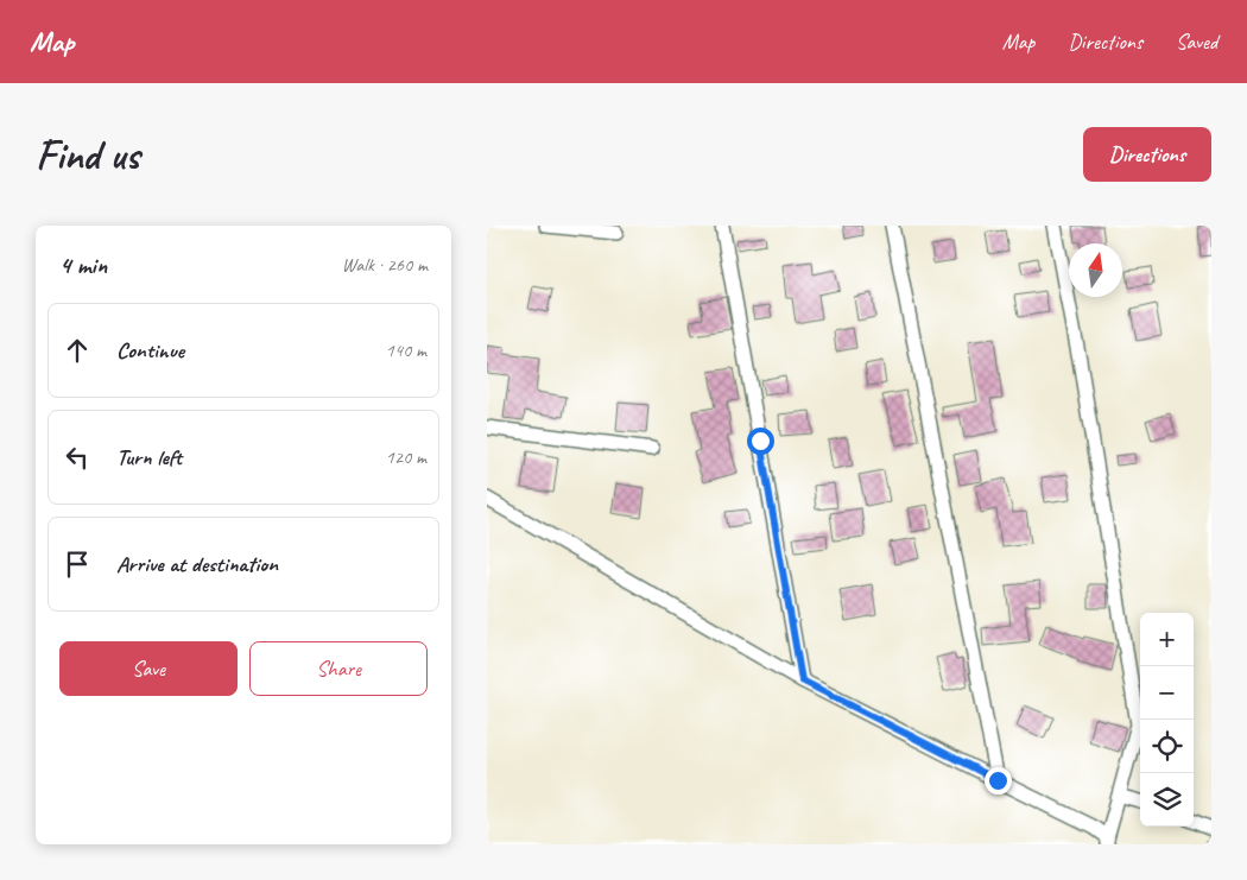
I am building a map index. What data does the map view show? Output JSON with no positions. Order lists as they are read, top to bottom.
{
  "north": "top",
  "page": {
    "header": "Map",
    "nav": ["Map", "Directions", "Saved"],
    "buttons": [
      "Directions",
      ["Save", "Share"]
    ],
    "title": "Find us",
    "heading": ["4 min", "Walk · 260 m"],
    "list": [
      ["Continue", "140 m"],
      ["Turn left", "120 m"],
      "Arrive at destination"
    ],
    "map_buttons": ["+", "−"]
  }
}
